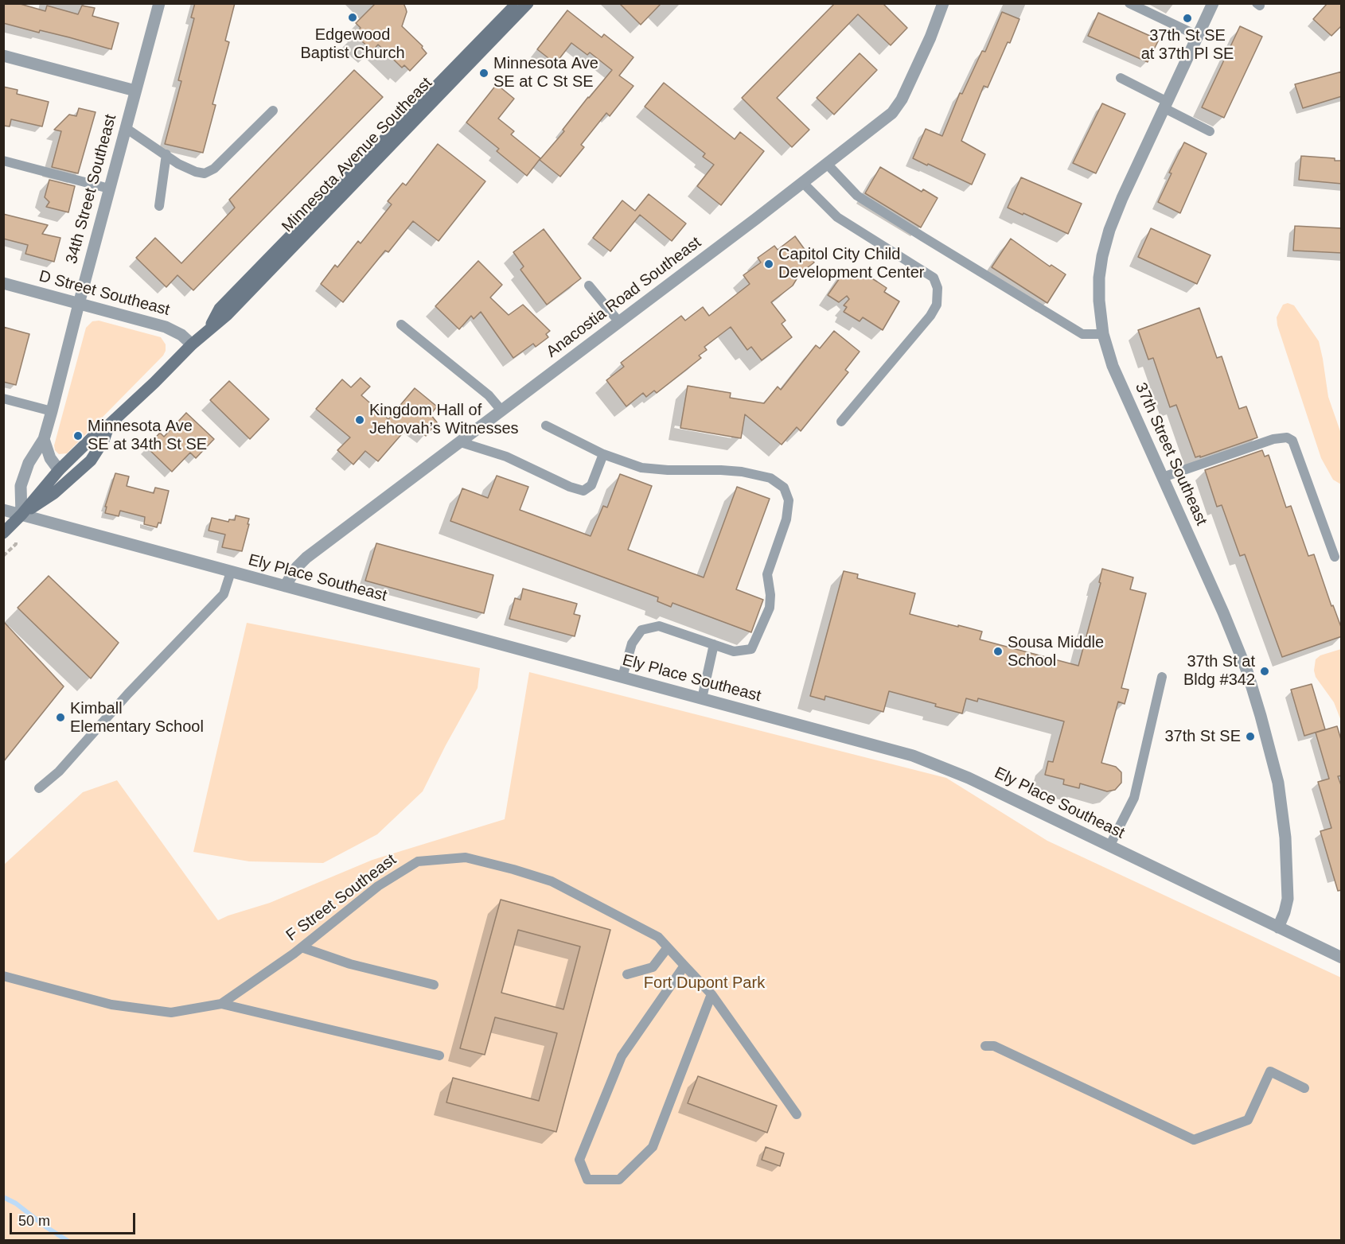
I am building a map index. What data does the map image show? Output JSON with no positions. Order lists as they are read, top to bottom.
{
  "streets": {
    "main road": ["Minnesota Avenue Southeast"],
    "street": [
      "34th Street Southeast",
      "D Street Southeast",
      "Anacostia Road Southeast",
      "37th Street Southeast",
      "Ely Place Southeast"
    ],
    "lane": ["F Street Southeast"]
  },
  "crossings": [
    ["Minnesota Avenue Southeast", "34th Street Southeast"],
    ["Minnesota Avenue Southeast", "D Street Southeast"],
    ["Minnesota Avenue Southeast", "Ely Place Southeast"],
    ["34th Street Southeast", "D Street Southeast"],
    ["34th Street Southeast", "Ely Place Southeast"],
    ["Anacostia Road Southeast", "Ely Place Southeast"],
    ["37th Street Southeast", "Ely Place Southeast"]
  ],
  "parks": ["Fort Dupont Park"],
  "places": [
    "Edgewood Baptist Church",
    "37th St SE at 37th Pl SE",
    "Minnesota Ave SE at C St SE",
    "Capitol City Child Development Center",
    "Kingdom Hall of Jehovah’s Witnesses",
    "Minnesota Ave SE at 34th St SE",
    "Sousa Middle School",
    "37th St at Bldg #342",
    "Kimball Elementary School",
    "37th St SE"
  ],
  "scale_bar": "50 m"
}
